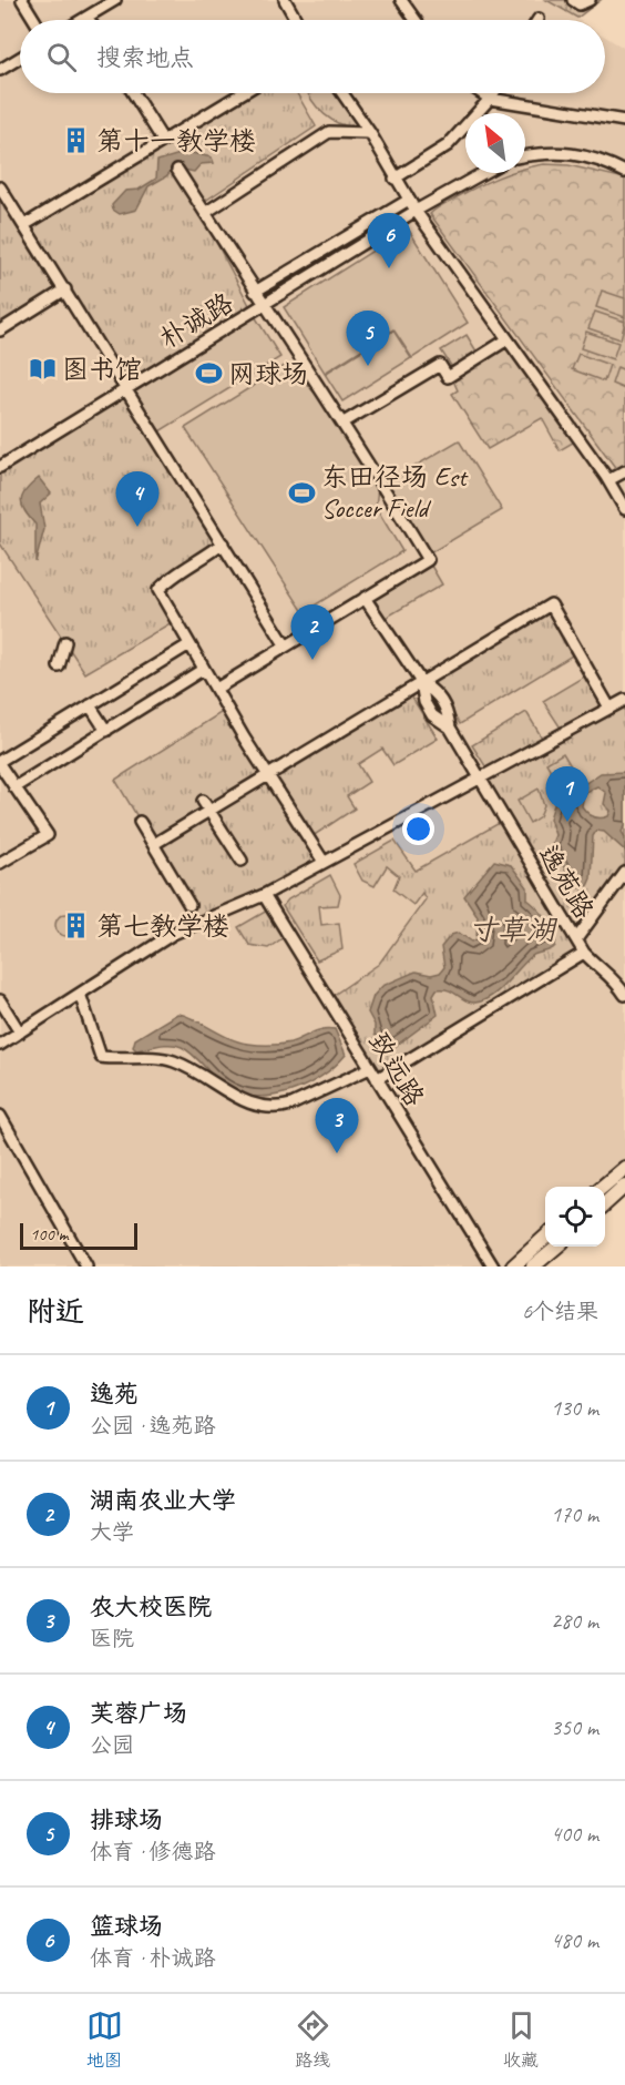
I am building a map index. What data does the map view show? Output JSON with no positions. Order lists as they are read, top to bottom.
{
  "streets": {
    "street": ["朴诚路", "逸苑路", "致远路"]
  },
  "crossings": [
    ["逸苑路", "致远路"]
  ],
  "water": ["寸草湖"],
  "places": {
    "building": ["第十一教学楼", "第七教学楼"],
    "library": ["图书馆"],
    "sports": ["网球场", "东田径场 Est Soccer Field"]
  },
  "scale_bar": "100 m",
  "north": "top left",
  "page": {
    "search": "搜索地点",
    "pins": [
      "6",
      "5",
      "4",
      "2",
      "1",
      "3"
    ],
    "scale": "100 m",
    "heading": ["附近", "6个结果"],
    "list": [
      {
        "mark": "1",
        "name": "逸苑",
        "note": "公园 · 逸苑路",
        "value": "130 m"
      },
      {
        "mark": "2",
        "name": "湖南农业大学",
        "note": "大学",
        "value": "170 m"
      },
      {
        "mark": "3",
        "name": "农大校医院",
        "note": "医院",
        "value": "280 m"
      },
      {
        "mark": "4",
        "name": "芙蓉广场",
        "note": "公园",
        "value": "350 m"
      },
      {
        "mark": "5",
        "name": "排球场",
        "note": "体育 · 修德路",
        "value": "400 m"
      },
      {
        "mark": "6",
        "name": "篮球场",
        "note": "体育 · 朴诚路",
        "value": "480 m"
      }
    ],
    "nav": ["地图", "路线", "收藏"]
  }
}
